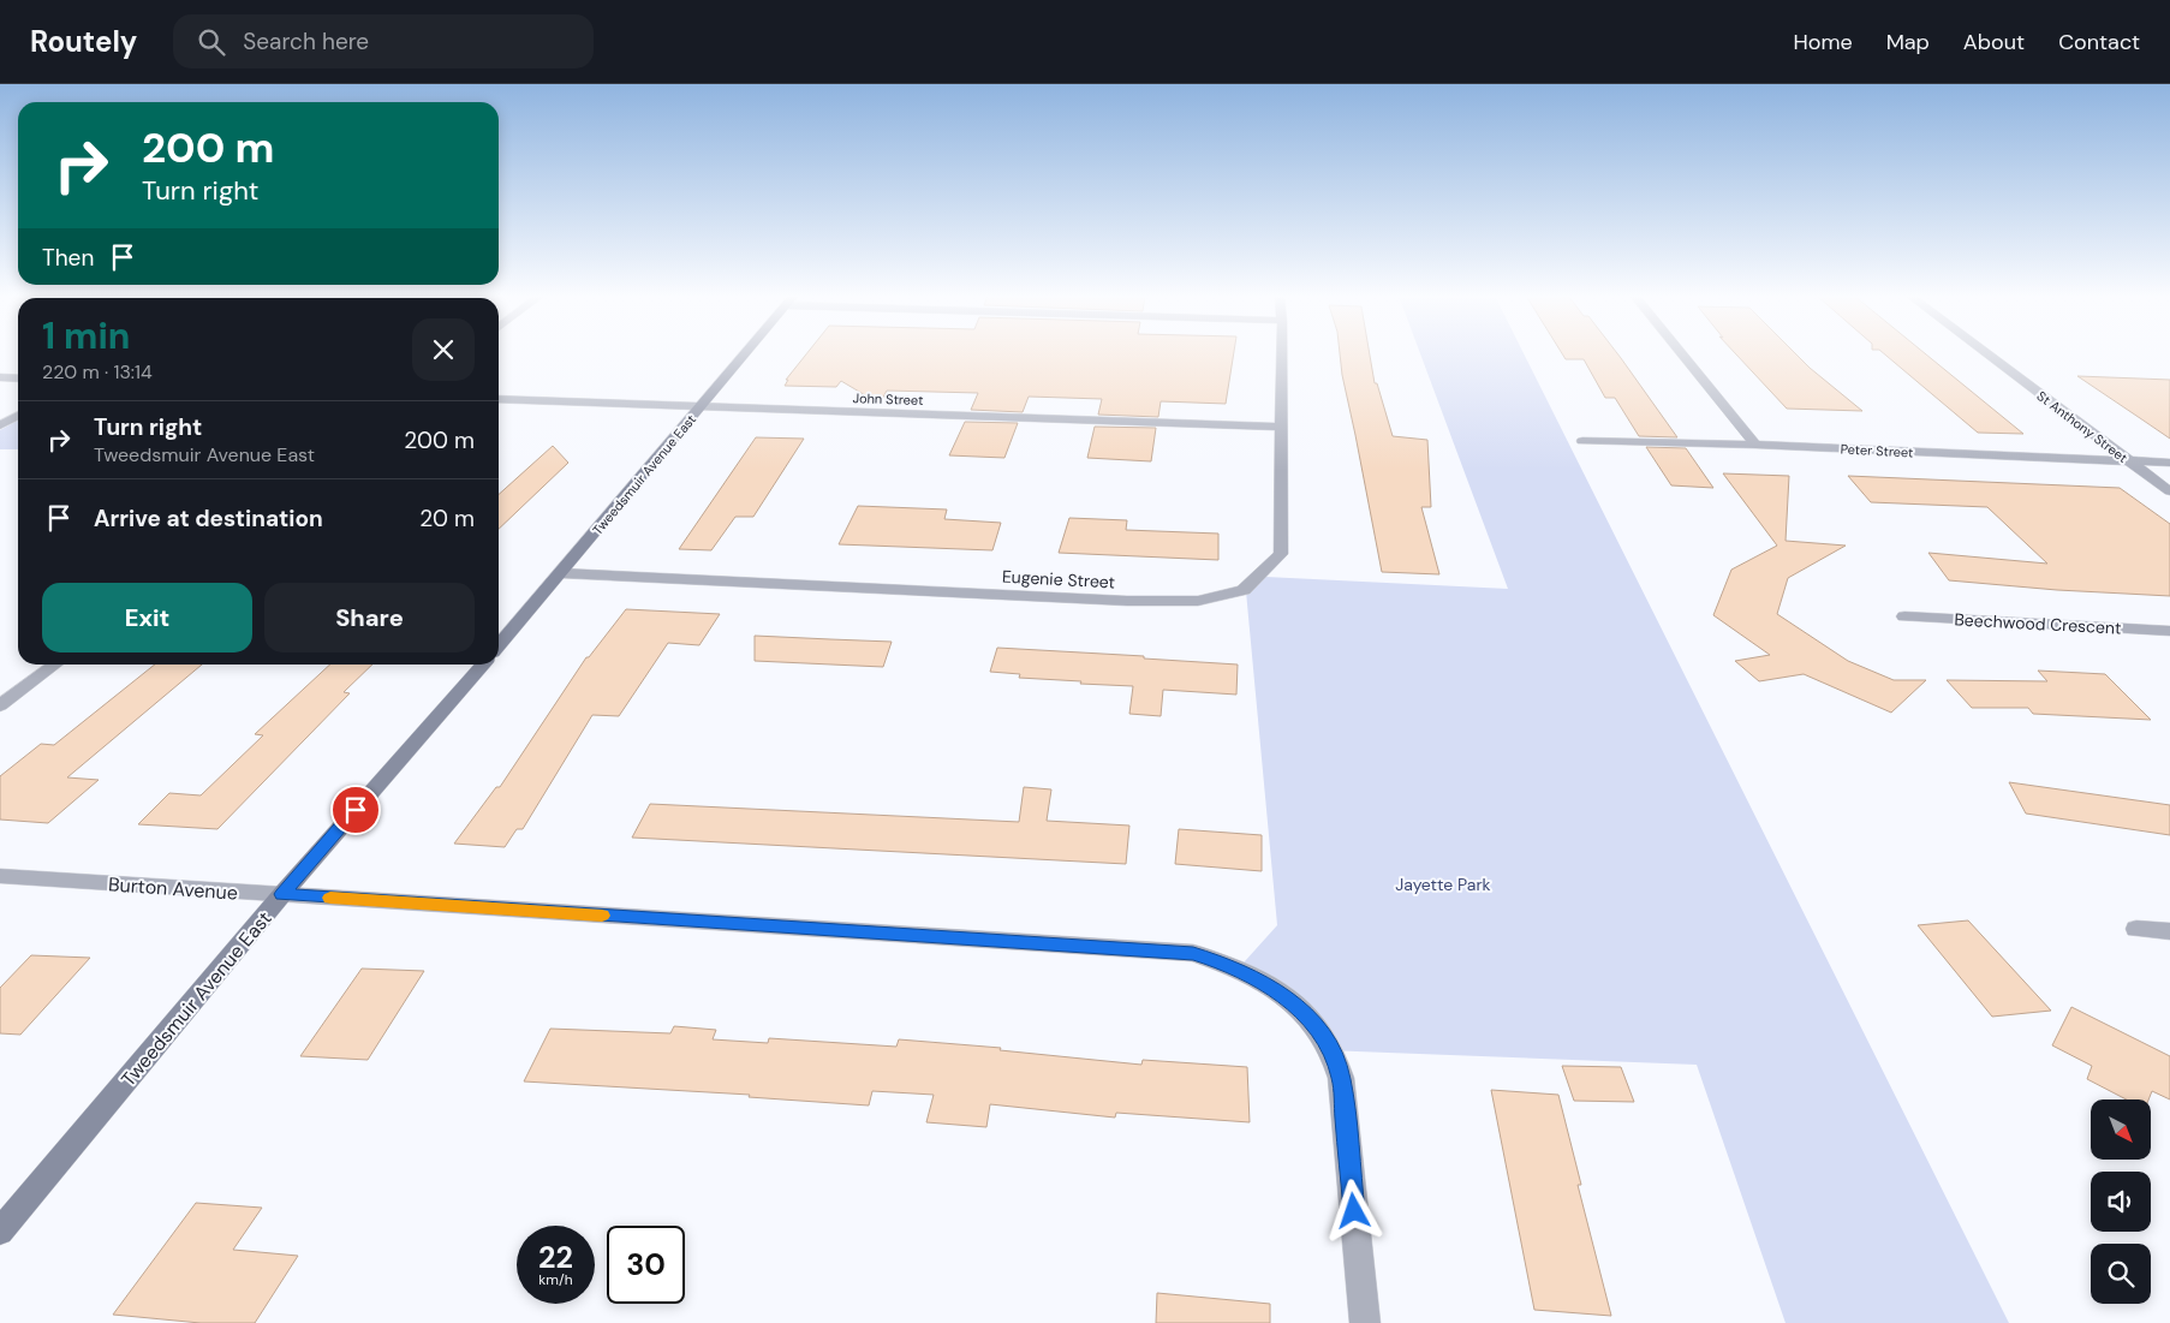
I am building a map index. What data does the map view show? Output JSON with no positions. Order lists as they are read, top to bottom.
{
  "streets": {
    "street": [
      "John Street",
      "St Anthony Street",
      "Peter Street",
      "Tweedsmuir Avenue East",
      "Eugenie Street",
      "Beechwood Crescent",
      "Burton Avenue"
    ]
  },
  "crossings": [
    ["John Street", "Tweedsmuir Avenue East"],
    ["John Street", "Eugenie Street"],
    ["St Anthony Street", "Peter Street"],
    ["Tweedsmuir Avenue East", "Eugenie Street"],
    ["Tweedsmuir Avenue East", "Burton Avenue"]
  ],
  "parks": ["Jayette Park"],
  "north": "bottom right",
  "page": {
    "header": "Routely",
    "search": "Search here",
    "nav": [
      "Home",
      "Map",
      "About",
      "Contact"
    ],
    "turn": ["200 m", "Turn right"],
    "then": "Then",
    "heading": ["1 min", "220 m · 13:14"],
    "list": [
      {
        "name": "Turn right",
        "note": "Tweedsmuir Avenue East",
        "value": "200 m"
      },
      {
        "name": "Arrive at destination",
        "value": "20 m"
      }
    ],
    "buttons": ["Exit", "Share"],
    "speed": "22 km/h",
    "limit": "30"
  }
}
